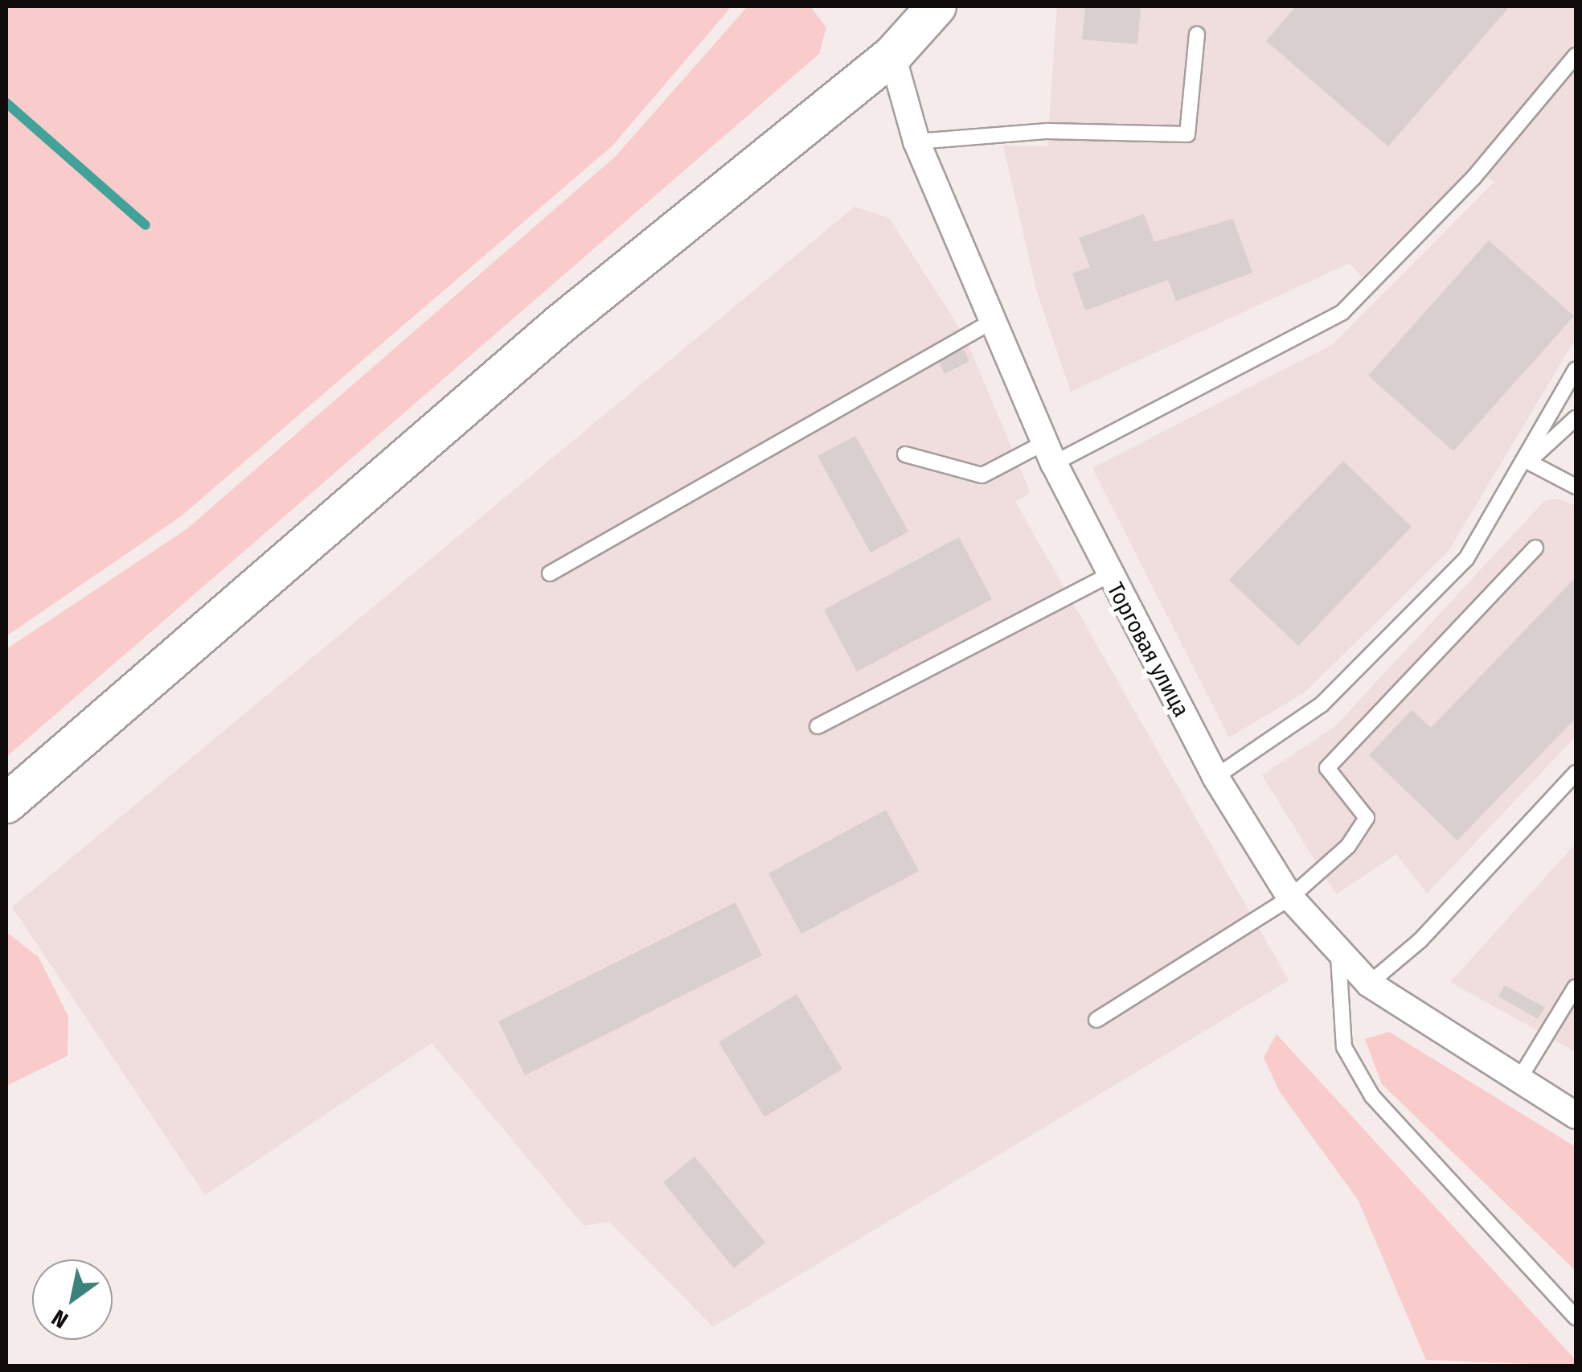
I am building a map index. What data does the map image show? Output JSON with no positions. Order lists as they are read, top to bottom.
{
  "streets": {
    "street": ["Торговая улица"]
  },
  "north": "bottom left"
}
